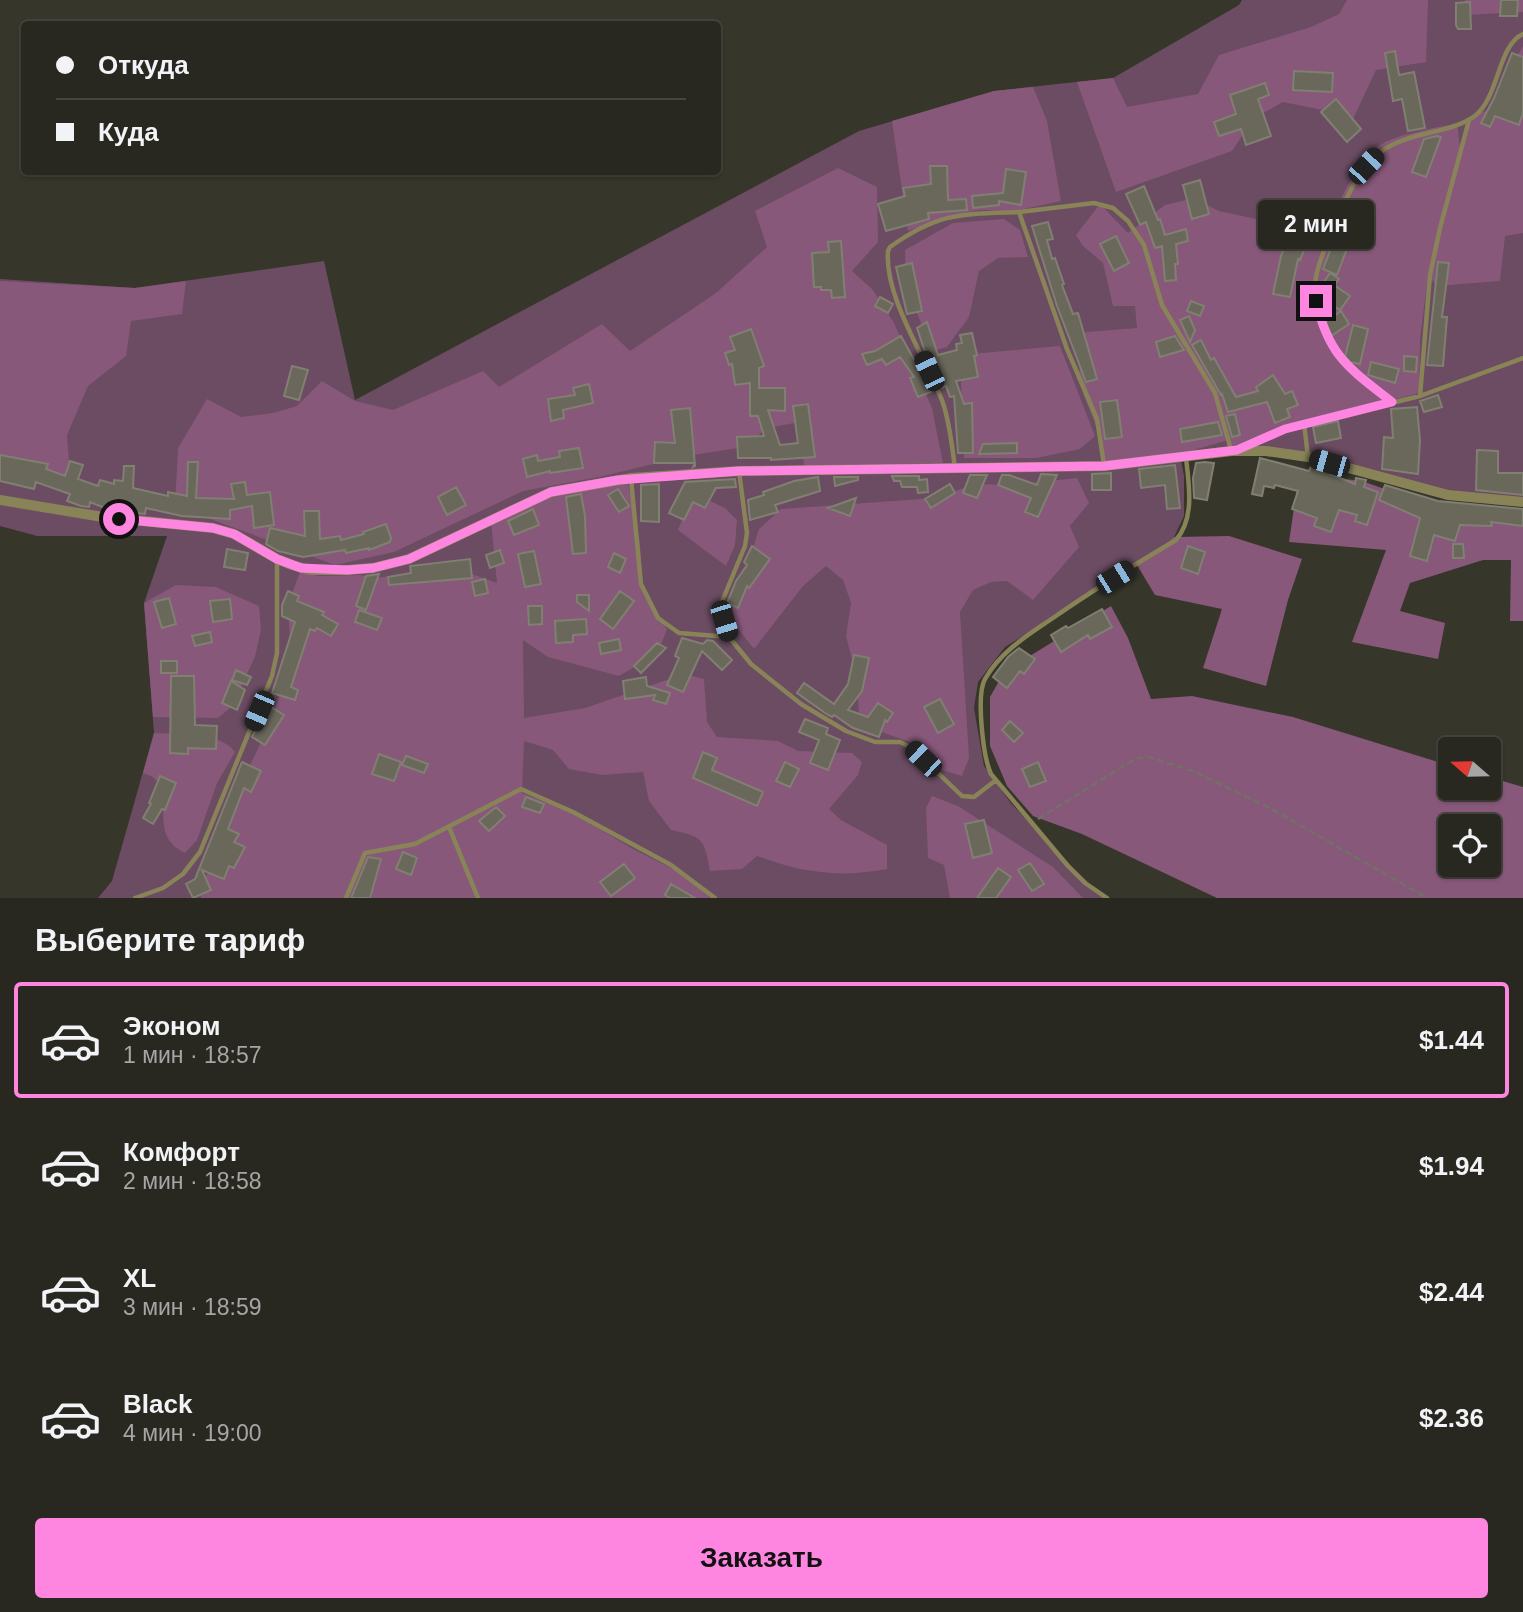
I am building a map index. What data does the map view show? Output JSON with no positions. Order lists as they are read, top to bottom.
{
  "north": "left",
  "page": {
    "banner": ["Откуда", "Куда"],
    "bubble": "2 мин",
    "heading": "Выберите тариф",
    "list": [
      {
        "name": "Эконом",
        "note": "1 мин · 18:57",
        "value": "$1.44"
      },
      {
        "name": "Комфорт",
        "note": "2 мин · 18:58",
        "value": "$1.94"
      },
      {
        "name": "XL",
        "note": "3 мин · 18:59",
        "value": "$2.44"
      },
      {
        "name": "Black",
        "note": "4 мин · 19:00",
        "value": "$2.36"
      }
    ],
    "buttons": "Заказать"
  }
}
